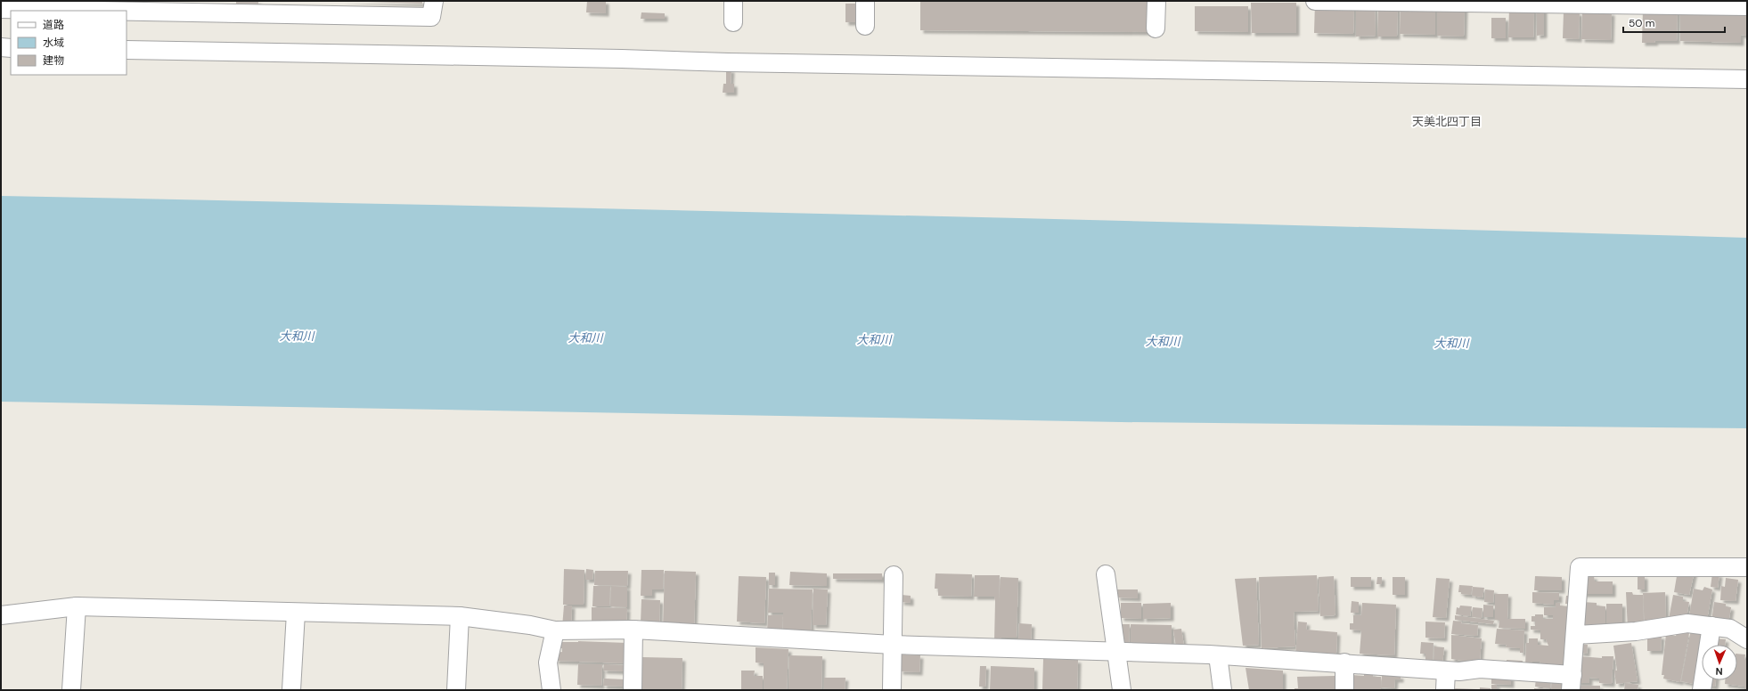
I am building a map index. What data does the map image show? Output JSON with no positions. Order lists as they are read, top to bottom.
{
  "districts": ["天美北四丁目"],
  "water": ["大和川"],
  "legend": ["道路", "水域", "建物"],
  "scale_bar": "50 m",
  "north": "bottom"
}
